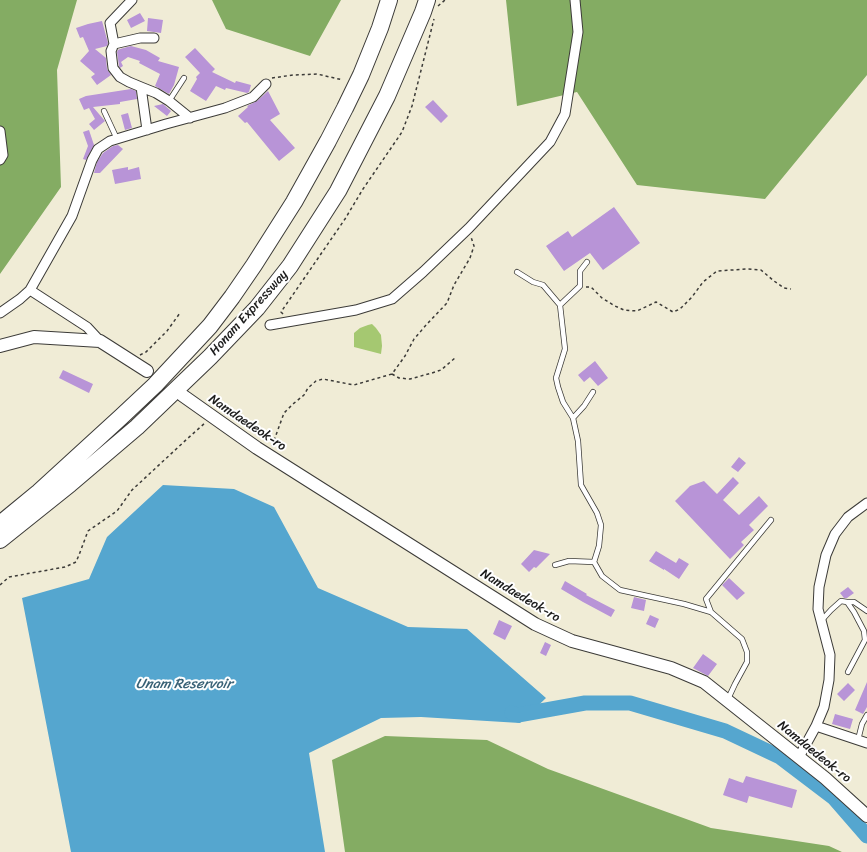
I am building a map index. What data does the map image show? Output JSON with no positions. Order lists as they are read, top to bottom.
{
  "streets": {
    "highway": ["Honam Expressway"],
    "main road": ["Namdaedeok-ro"]
  },
  "water": ["Unam Reservoir"]
}
